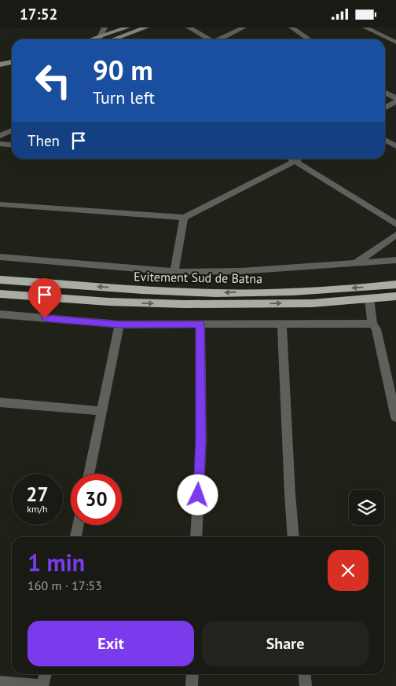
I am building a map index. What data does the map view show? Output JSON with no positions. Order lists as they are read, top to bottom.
{
  "streets": {
    "highway": ["Evitement Sud de Batna"]
  },
  "page": {
    "status": "17:52",
    "turn": ["90 m", "Turn left"],
    "then": "Then",
    "speed": "27 km/h",
    "limit": "30",
    "heading": ["1 min", "160 m · 17:53"],
    "buttons": ["Exit", "Share"]
  }
}
